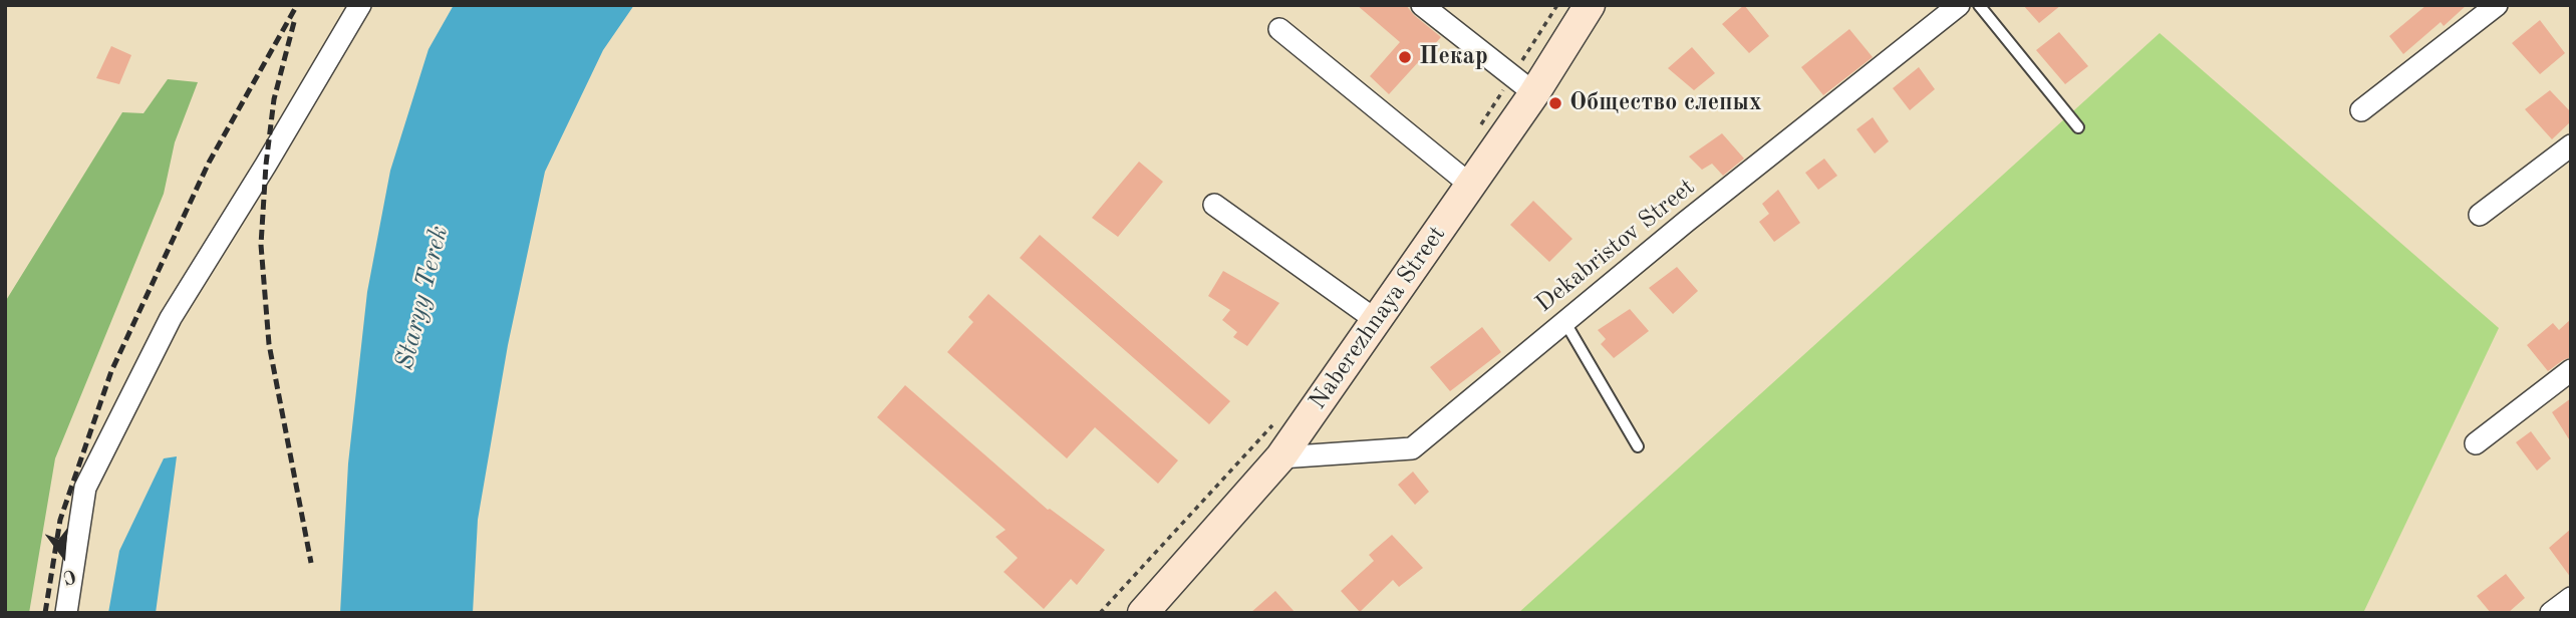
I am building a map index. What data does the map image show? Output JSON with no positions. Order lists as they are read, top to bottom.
{
  "streets": {
    "main road": ["Naberezhnaya Street"],
    "street": ["Dekabristov Street"]
  },
  "crossings": [
    ["Dekabristov Street", "Naberezhnaya Street"]
  ],
  "water": ["Staryy Terek"],
  "places": ["Пекар", "Общество слепых"],
  "north": "bottom"
}
